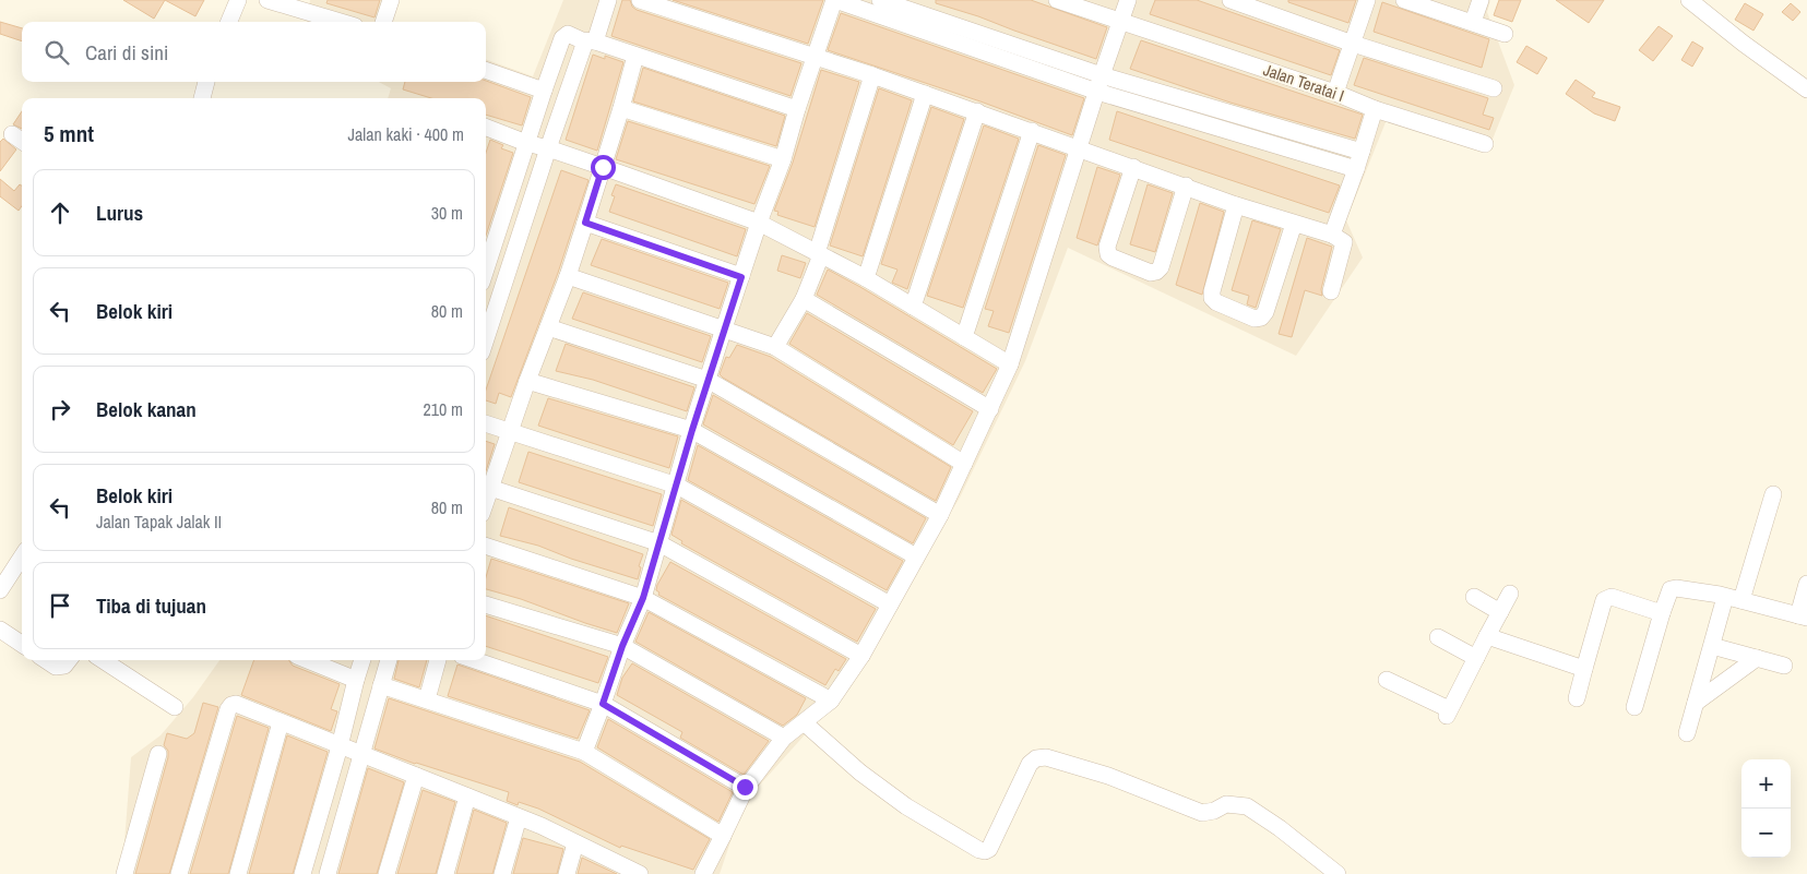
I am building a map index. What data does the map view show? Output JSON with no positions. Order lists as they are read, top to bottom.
{
  "streets": {
    "street": ["Jalan Teratai I"]
  },
  "page": {
    "search": "Cari di sini",
    "heading": ["5 mnt", "Jalan kaki · 400 m"],
    "list": [
      ["Lurus", "30 m"],
      ["Belok kiri", "80 m"],
      ["Belok kanan", "210 m"],
      ["Belok kiri", "Jalan Tapak Jalak II", "80 m"],
      "Tiba di tujuan"
    ],
    "map_buttons": ["+", "−"]
  }
}
